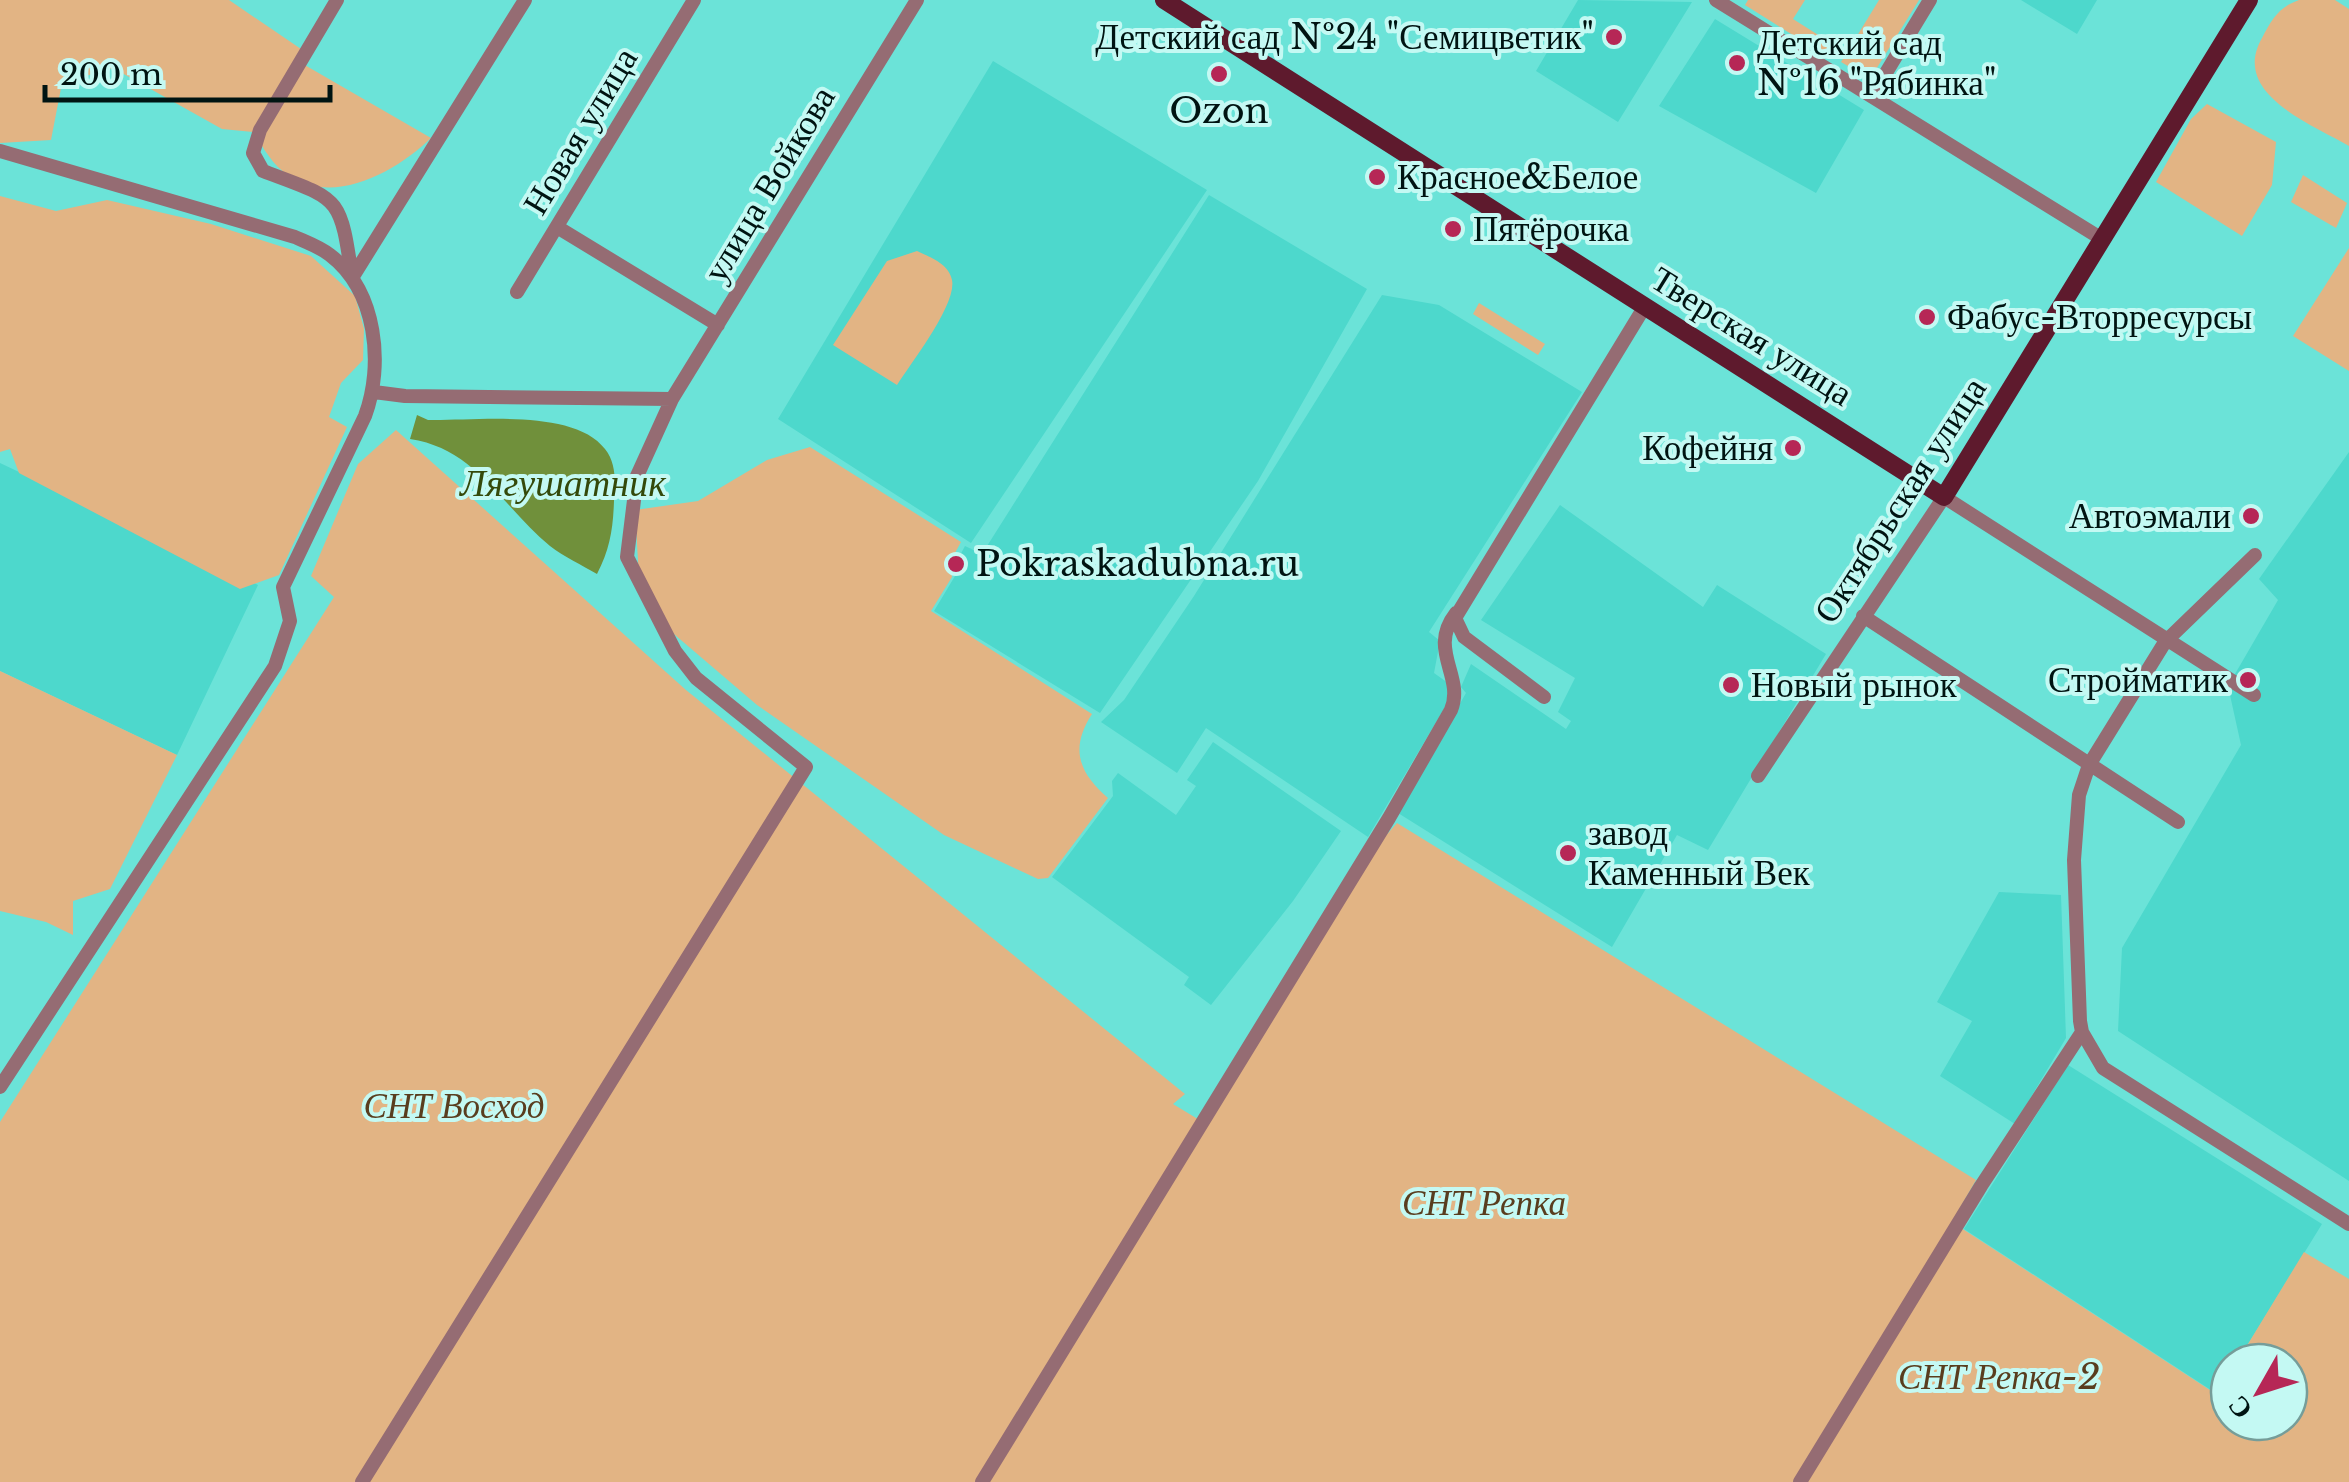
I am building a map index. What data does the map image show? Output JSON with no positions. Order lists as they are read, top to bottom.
{
  "streets": {
    "main road": ["Тверская улица", "Октябрьская улица"],
    "street": ["Новая улица", "улица Войкова"]
  },
  "crossings": [
    ["Тверская улица", "Октябрьская улица"]
  ],
  "water": ["Лягушатник"],
  "parks": ["СНТ Восход", "СНТ Репка", "СНТ Репка-2"],
  "places": [
    "Детский сад №24 \"Семицветик\"",
    "Детский сад №16 \"Рябинка\"",
    "Ozon",
    "Красное&Белое",
    "Пятёрочка",
    "Фабус-Вторресурсы",
    "Кофейня",
    "Автоэмали",
    "Pokraskadubna.ru",
    "Стройматик",
    "Новый рынок",
    "завод Каменный Век"
  ],
  "scale_bar": "200 m",
  "north": "bottom left"
}
